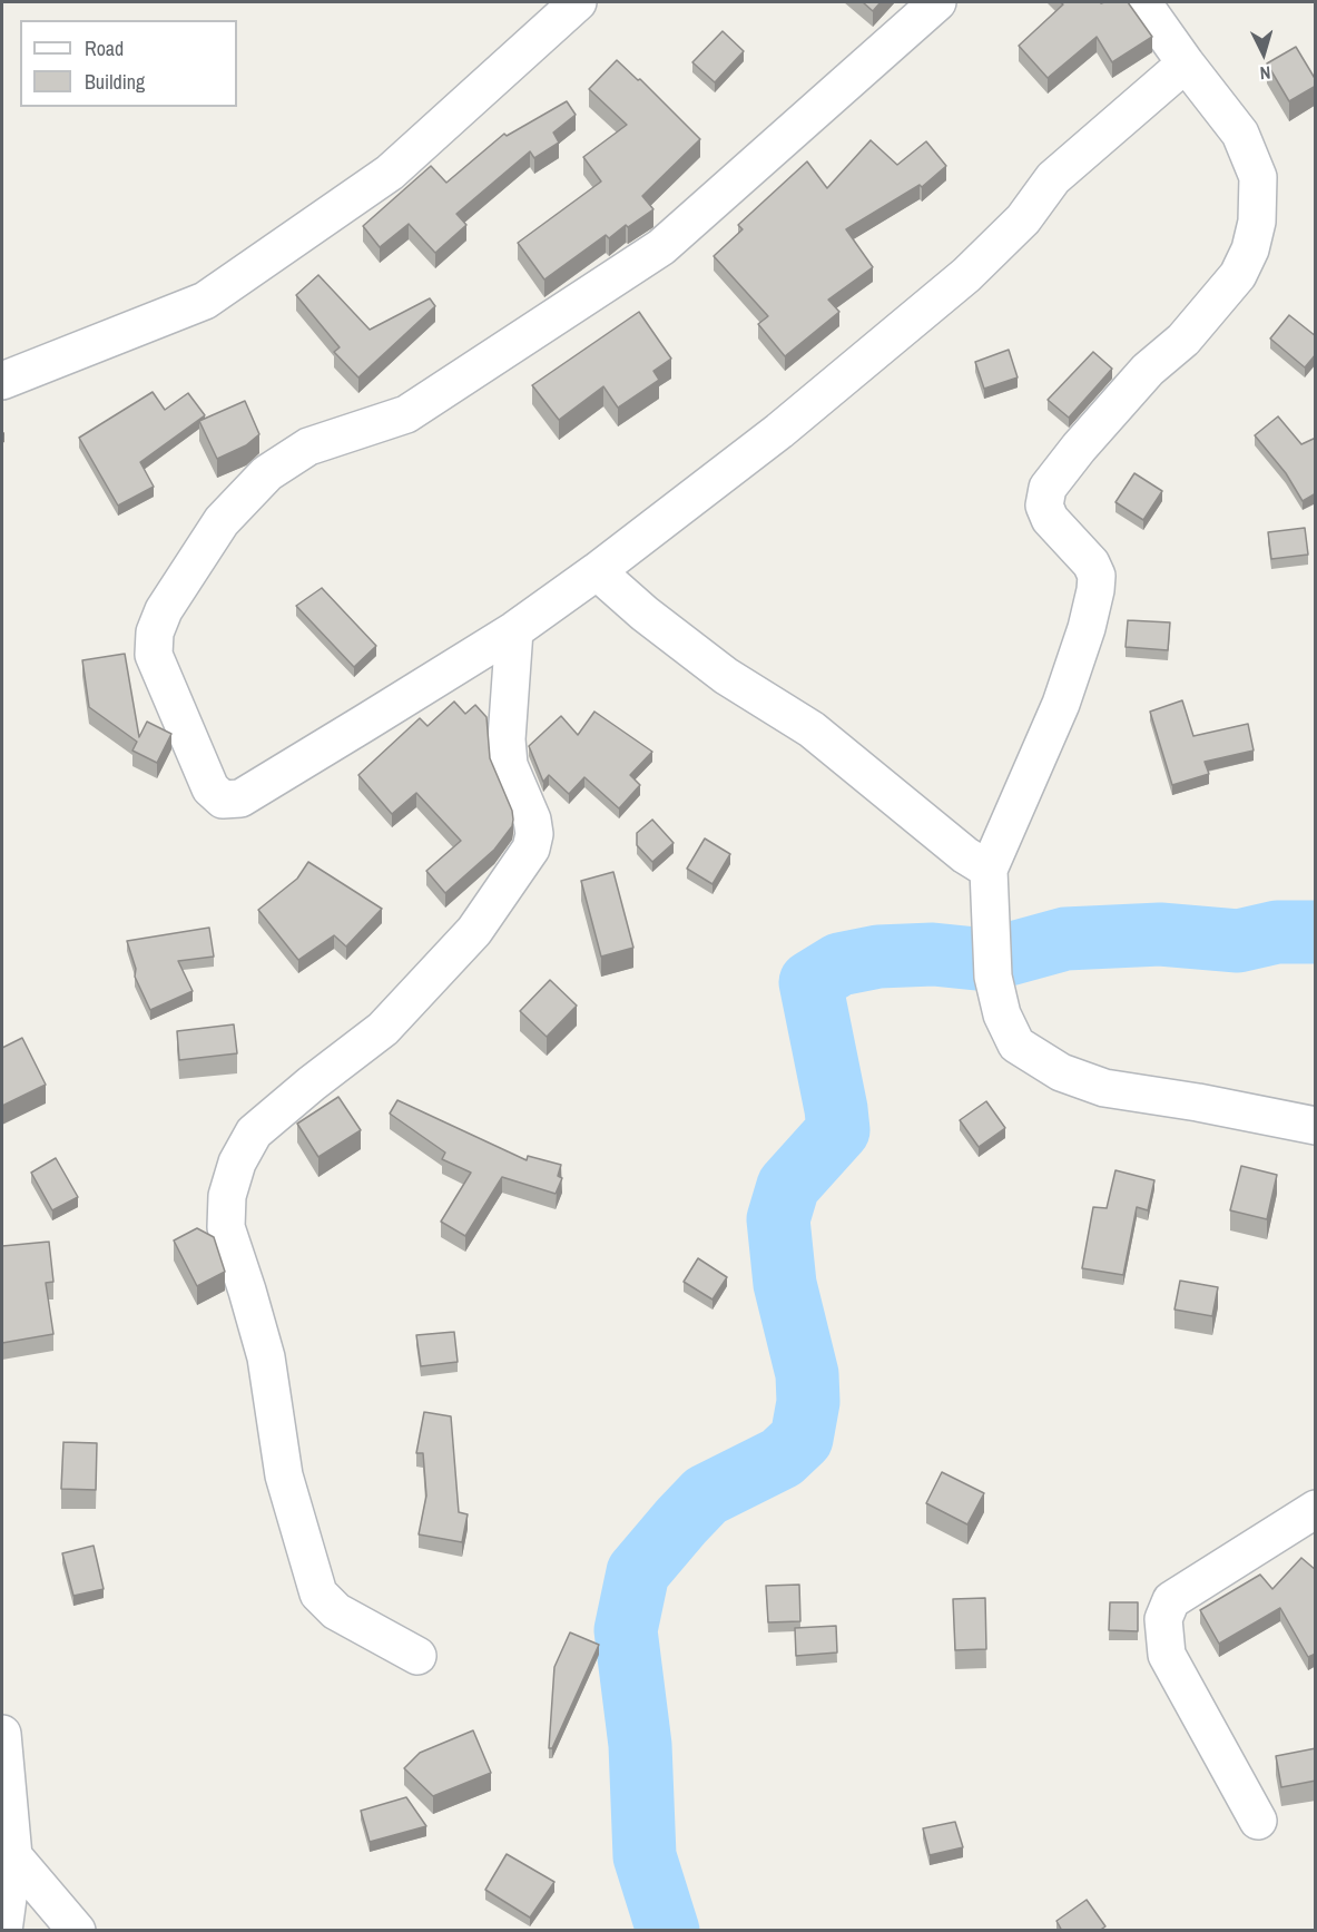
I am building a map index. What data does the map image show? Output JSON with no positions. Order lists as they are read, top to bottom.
{
  "legend": ["Road", "Building"],
  "north": "bottom"
}
